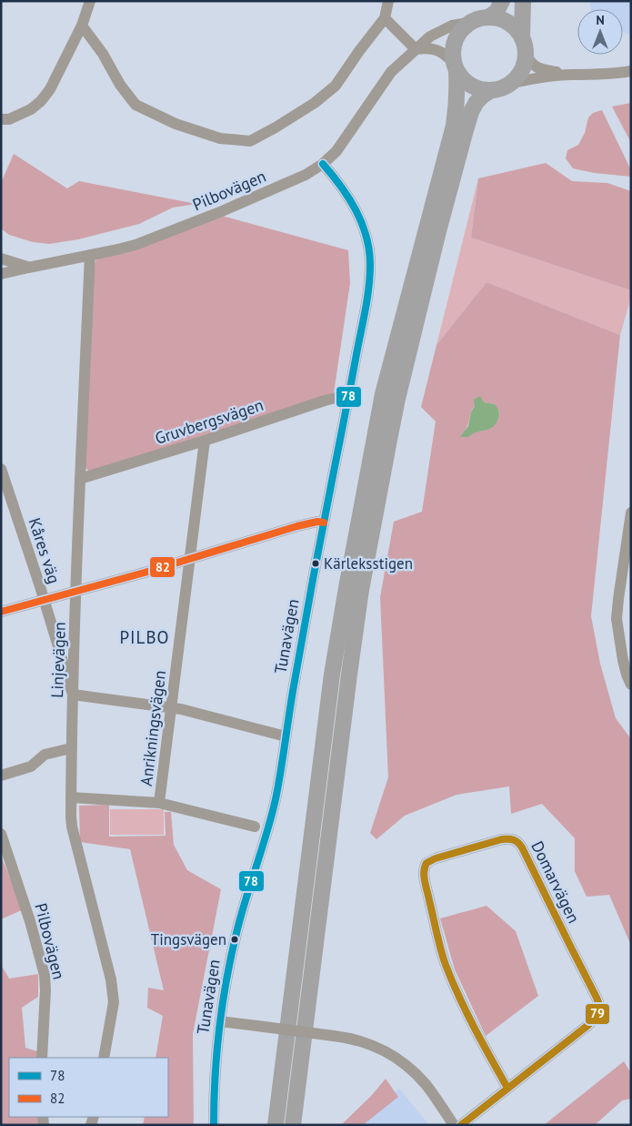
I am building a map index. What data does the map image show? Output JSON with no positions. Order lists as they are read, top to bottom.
{
  "streets": {
    "street": [
      "Pilbovägen",
      "Gruvbergsvägen",
      "Kåres väg",
      "Tunavägen",
      "Linjevägen",
      "Anrikningsvägen",
      "Domarvägen"
    ]
  },
  "crossings": [
    ["Pilbovägen", "Tunavägen"],
    ["Pilbovägen", "Linjevägen"],
    ["Gruvbergsvägen", "Tunavägen"],
    ["Gruvbergsvägen", "Linjevägen"],
    ["Gruvbergsvägen", "Anrikningsvägen"],
    ["Kåres väg", "Linjevägen"]
  ],
  "districts": ["PILBO"],
  "places": ["Kärleksstigen", "Tingsvägen"],
  "lines": ["transit line 78", "transit line 82", "transit line 79"],
  "legend": ["78", "82"],
  "north": "top"
}
